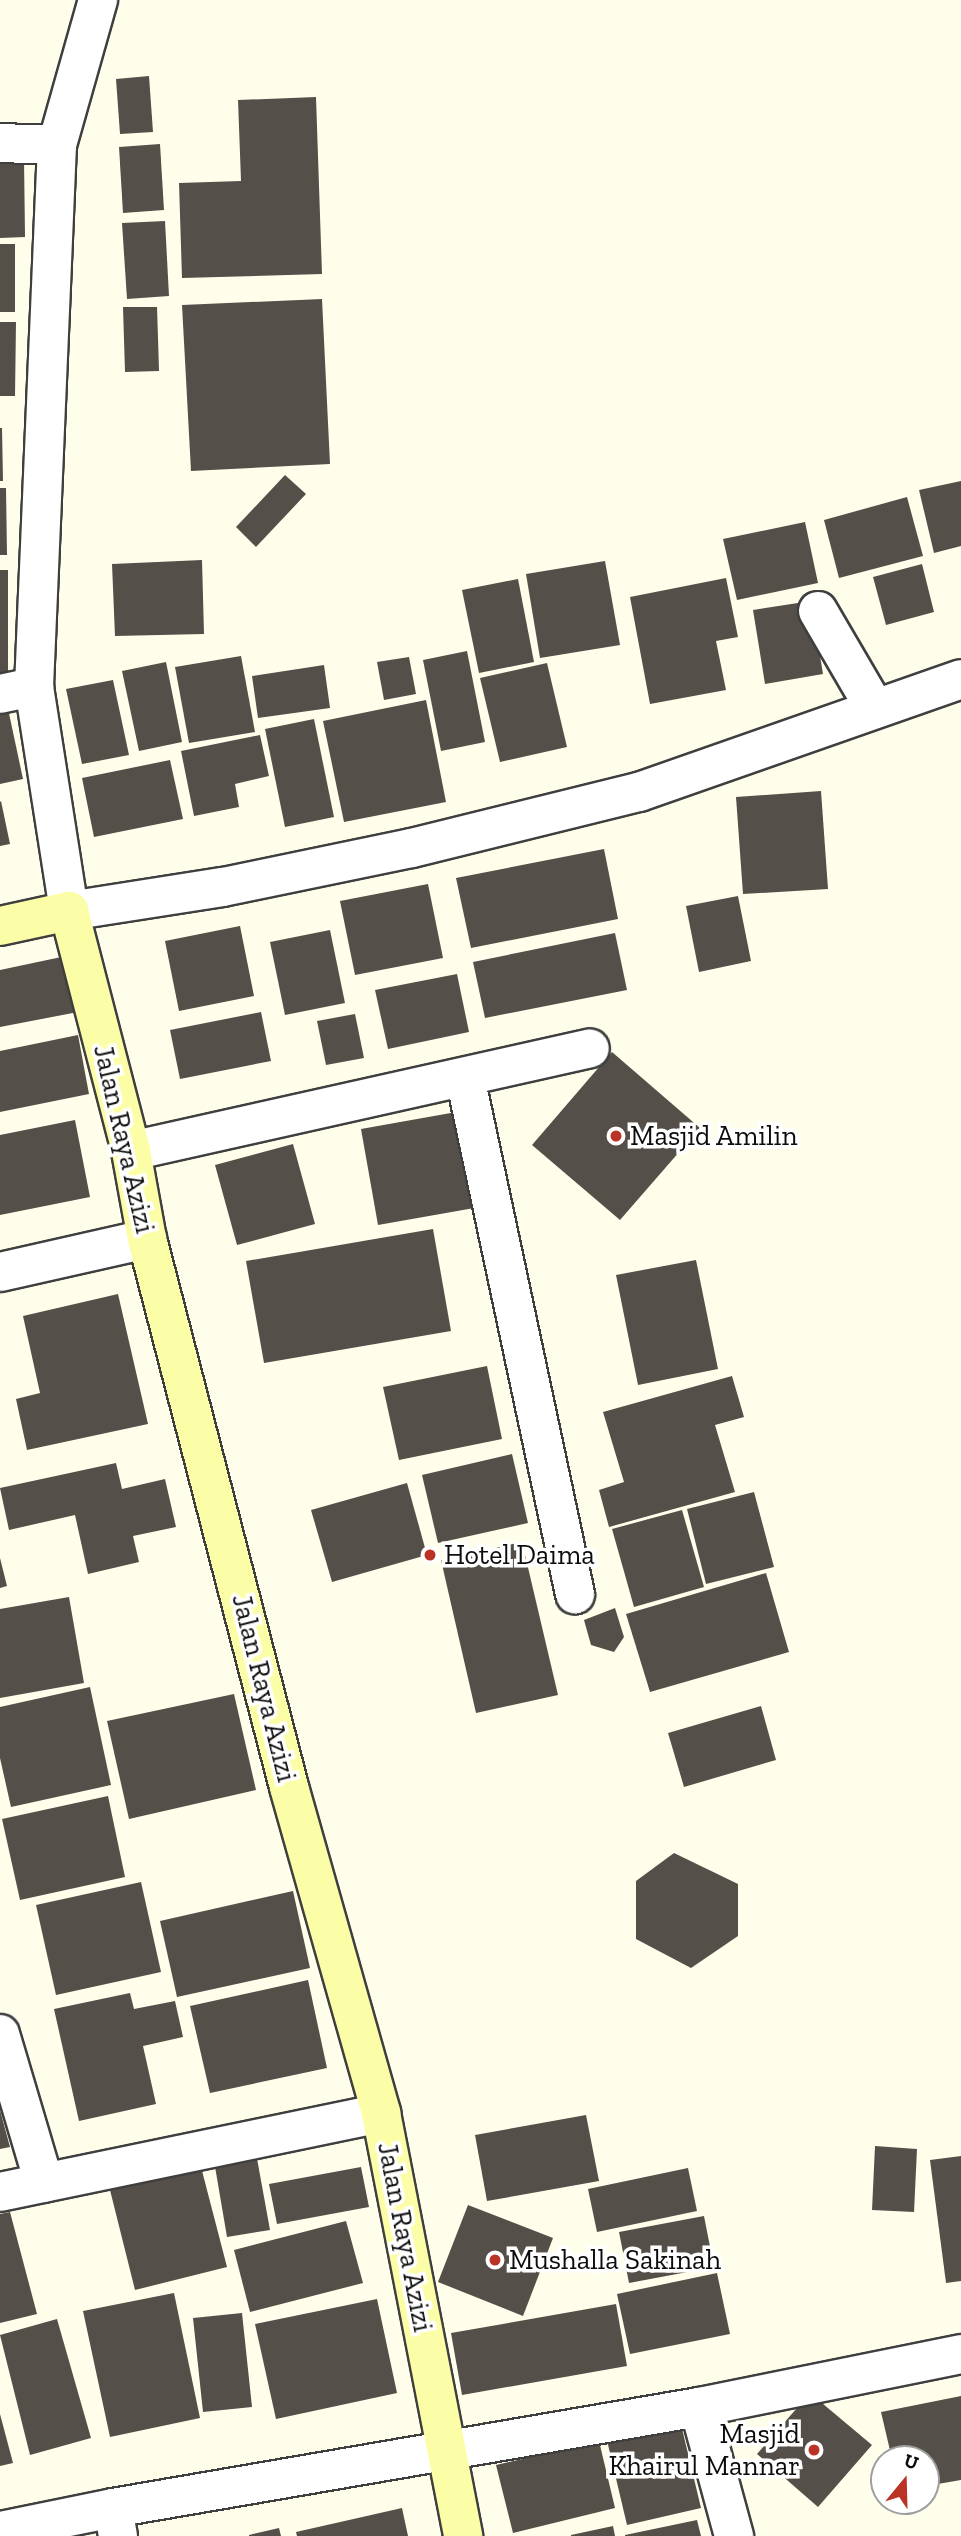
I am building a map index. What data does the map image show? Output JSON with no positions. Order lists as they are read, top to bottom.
{
  "streets": {
    "street": ["Jalan Raya Azizi"]
  },
  "places": [
    "Masjid Amilin",
    "Hotel Daima",
    "Mushalla Sakinah",
    "Masjid Khairul Mannar"
  ],
  "north": "top"
}
